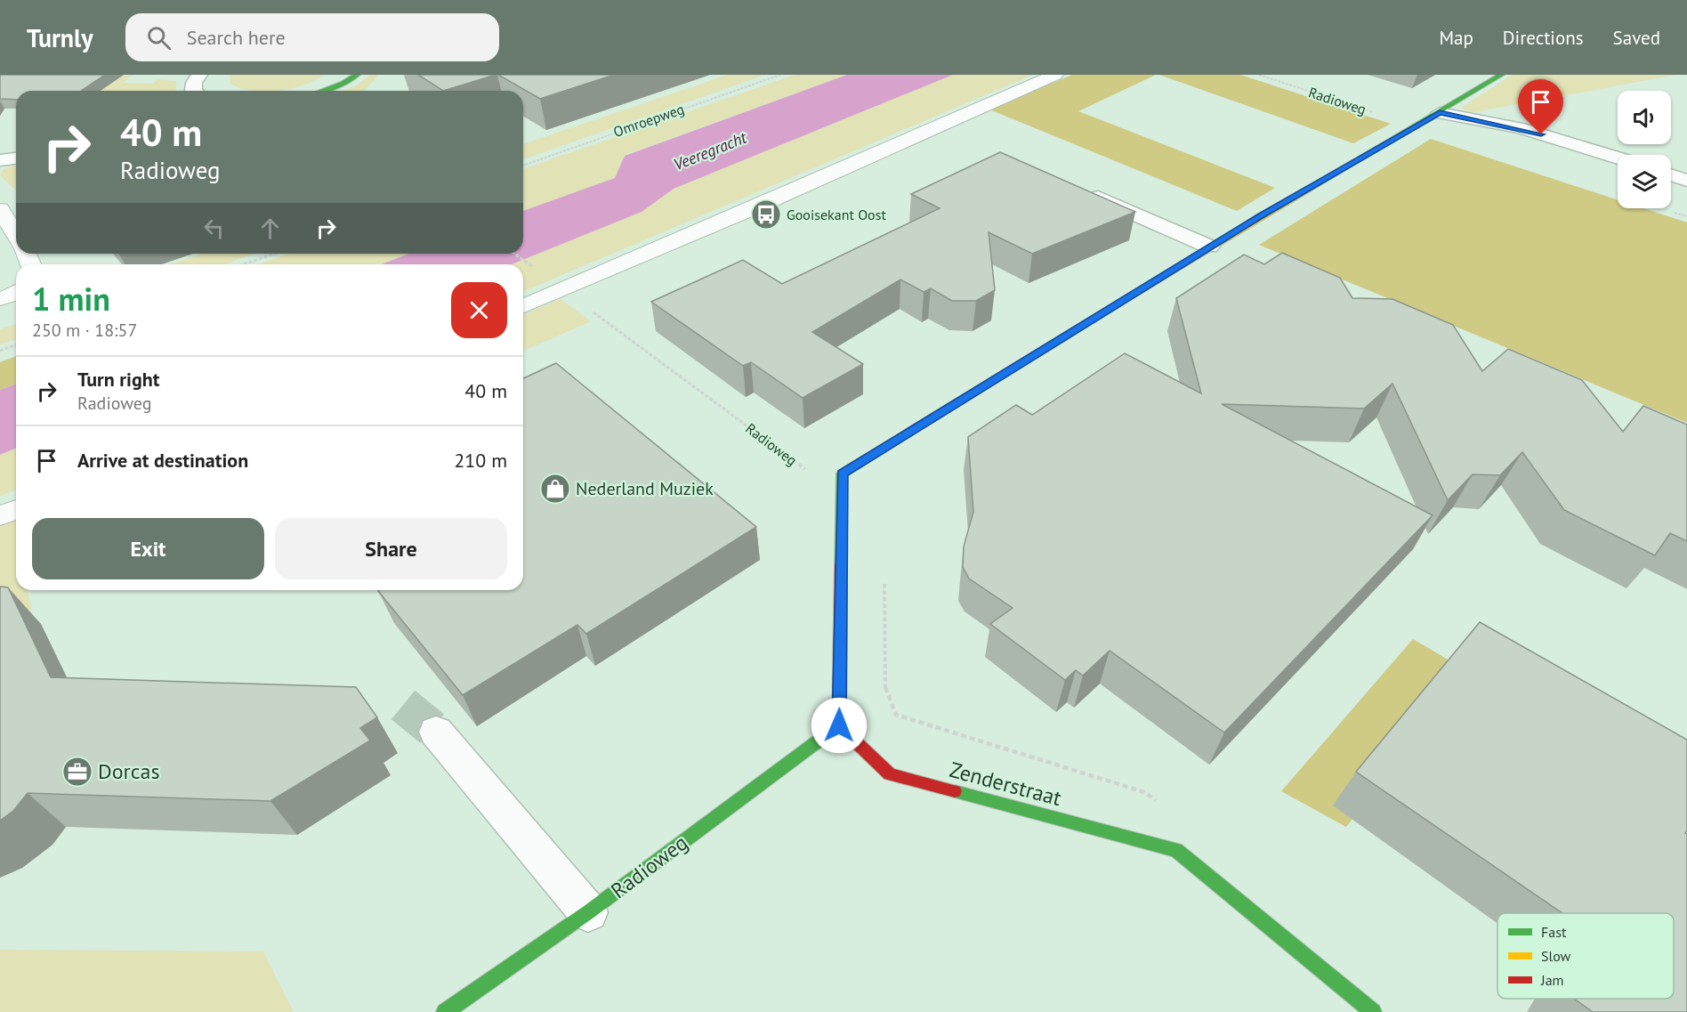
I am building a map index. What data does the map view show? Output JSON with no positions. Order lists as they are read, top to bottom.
{
  "streets": {
    "street": ["Radioweg", "Zenderstraat"],
    "path": ["Omroepweg"]
  },
  "crossings": [
    ["Radioweg", "Zenderstraat"]
  ],
  "water": ["Veeregracht"],
  "places": {
    "bus stop": ["Gooisekant Oost"],
    "shop": ["Nederland Muziek"],
    "office": ["Dorcas"]
  },
  "legend": ["Fast", "Slow", "Jam"],
  "page": {
    "header": "Turnly",
    "search": "Search here",
    "nav": ["Map", "Directions", "Saved"],
    "turn": ["40 m", "Radioweg"],
    "heading": ["1 min", "250 m · 18:57"],
    "list": [
      {
        "name": "Turn right",
        "note": "Radioweg",
        "value": "40 m"
      },
      {
        "name": "Arrive at destination",
        "value": "210 m"
      }
    ],
    "buttons": ["Exit", "Share"]
  }
}
